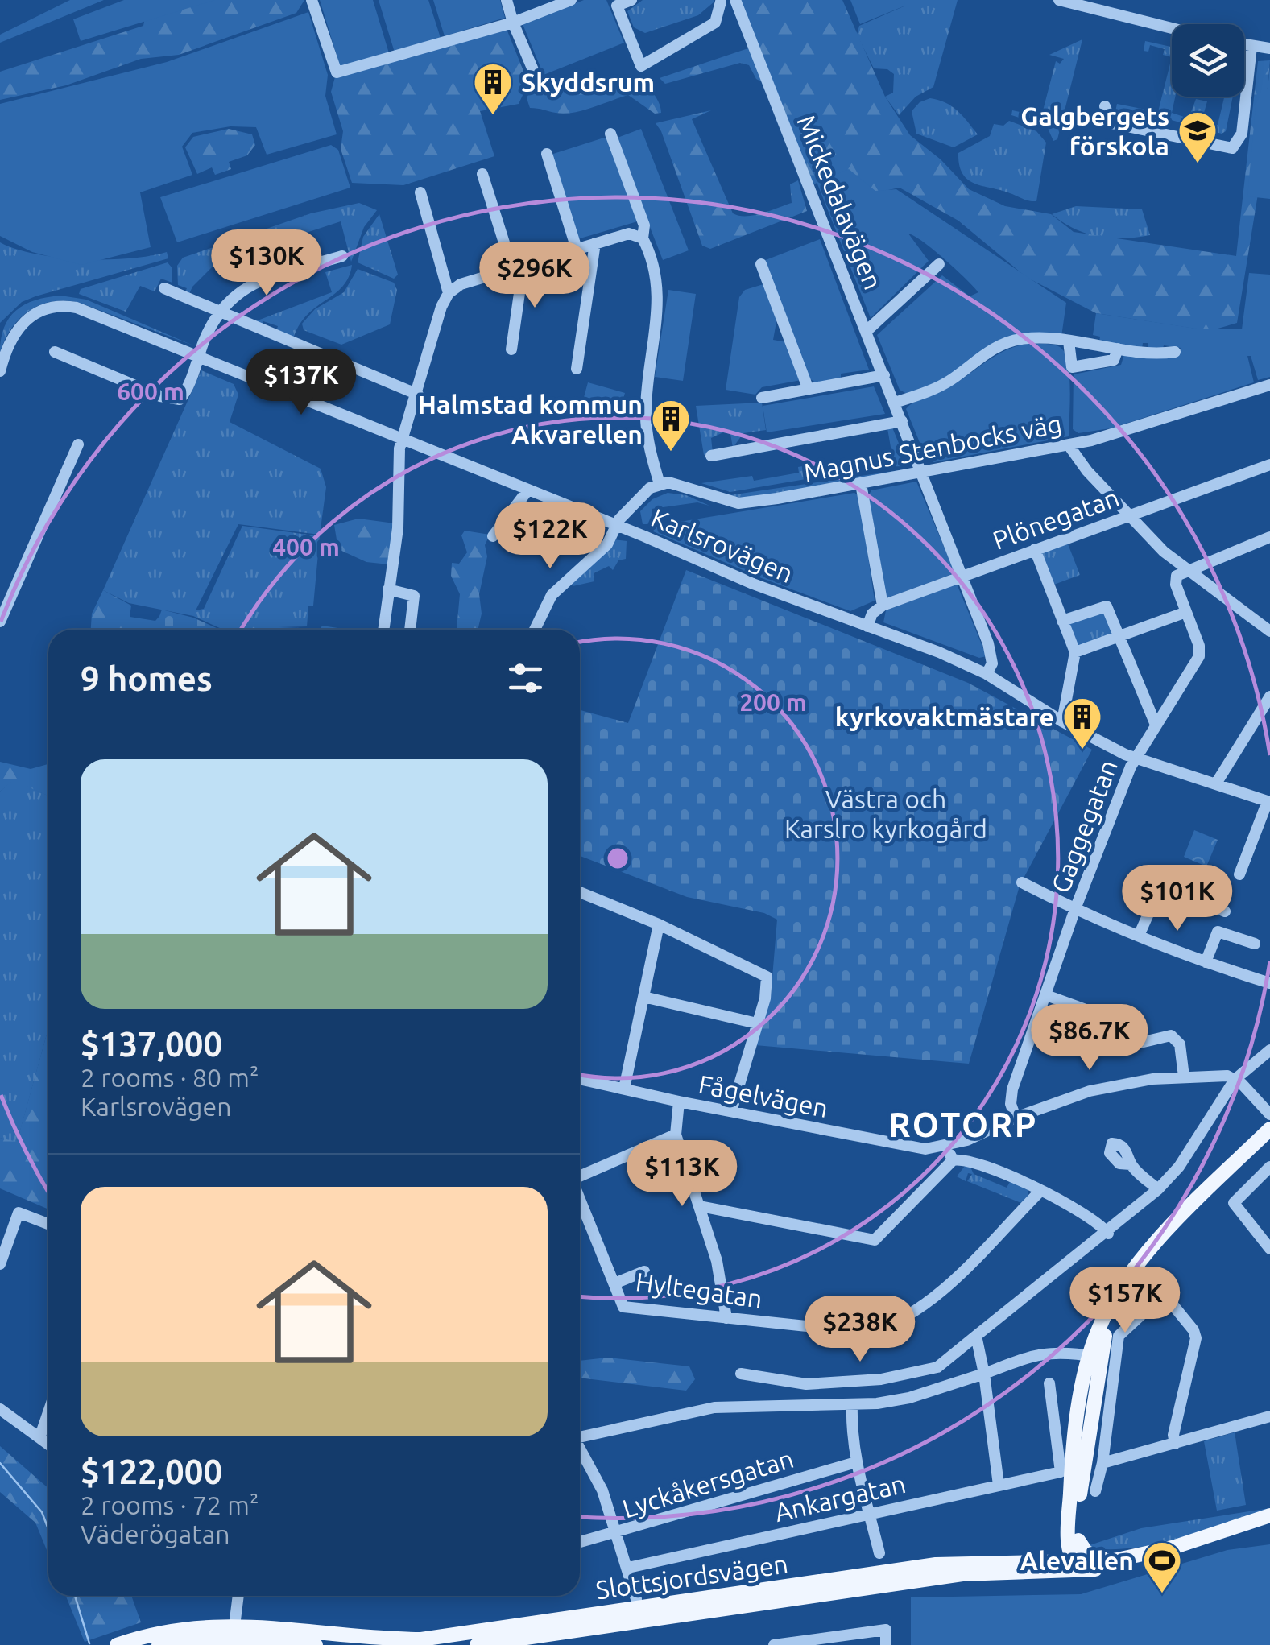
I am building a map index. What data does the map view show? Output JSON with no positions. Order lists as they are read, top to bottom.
{
  "streets": {
    "main road": ["Slottsjordsvägen"],
    "street": [
      "Mickedalavägen",
      "Magnus Stenbocks väg",
      "Plönegatan",
      "Karlsrovägen",
      "Gaggegatan",
      "Fågelvägen",
      "Hyltegatan",
      "Lyckåkersgatan",
      "Ankargatan"
    ]
  },
  "crossings": [
    ["Mickedalavägen", "Magnus Stenbocks väg"],
    ["Mickedalavägen", "Plönegatan"],
    ["Mickedalavägen", "Karlsrovägen"],
    ["Karlsrovägen", "Gaggegatan"]
  ],
  "districts": ["ROTORP"],
  "parks": ["Västra och Karslro kyrkogård"],
  "places": {
    "building": ["Skyddsrum", "Halmstad kommun Akvarellen", "kyrkovaktmästare"],
    "school or university": ["Galgbergets förskola"],
    "sports": ["Alevallen"]
  },
  "page": {
    "price": [
      "$130K",
      "$296K",
      "$137K",
      "$122K",
      "$101K",
      "$86.7K",
      "$113K",
      "$157K",
      "$238K"
    ],
    "heading": "9 homes",
    "list": [
      {
        "name": "$137,000",
        "note": "2 rooms · 80 m² · Karlsrovägen"
      },
      {
        "name": "$122,000",
        "note": "2 rooms · 72 m² · Väderögatan"
      }
    ]
  },
  "rings": ["600 m", "400 m", "200 m"]
}
